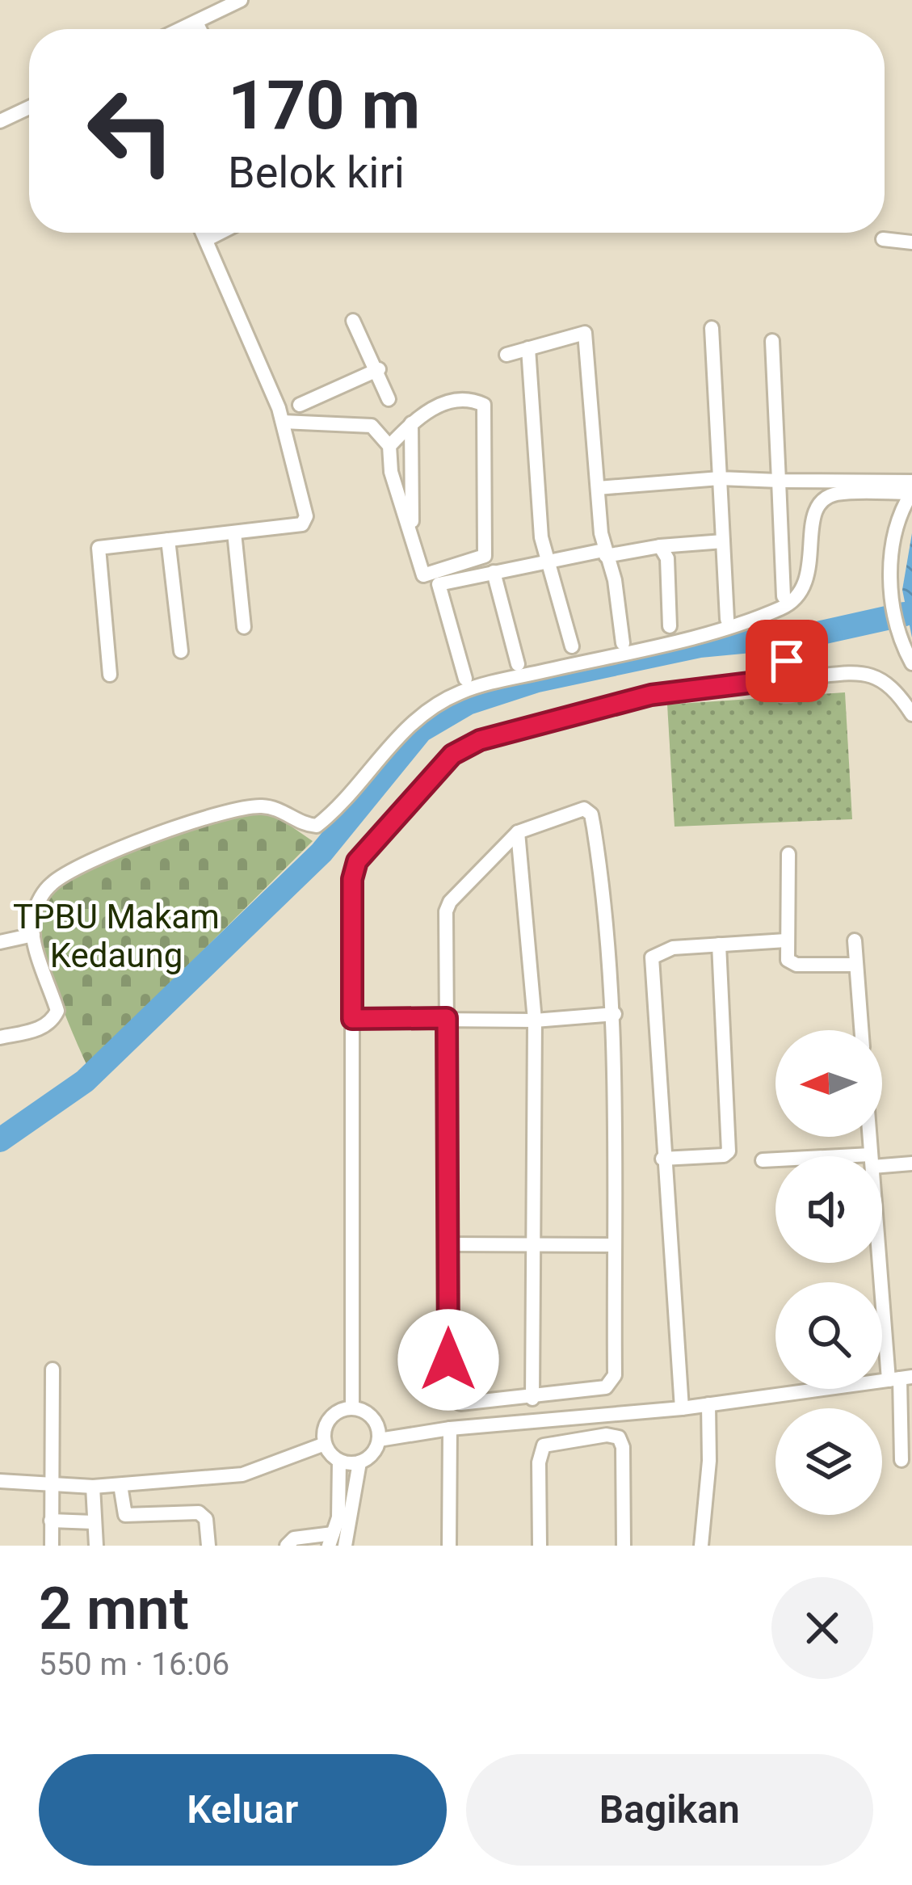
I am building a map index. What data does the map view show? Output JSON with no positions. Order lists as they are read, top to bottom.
{
  "parks": ["TPBU Makam Kedaung"],
  "north": "left",
  "page": {
    "turn": ["170 m", "Belok kiri"],
    "heading": ["2 mnt", "550 m · 16:06"],
    "buttons": ["Keluar", "Bagikan"]
  }
}
